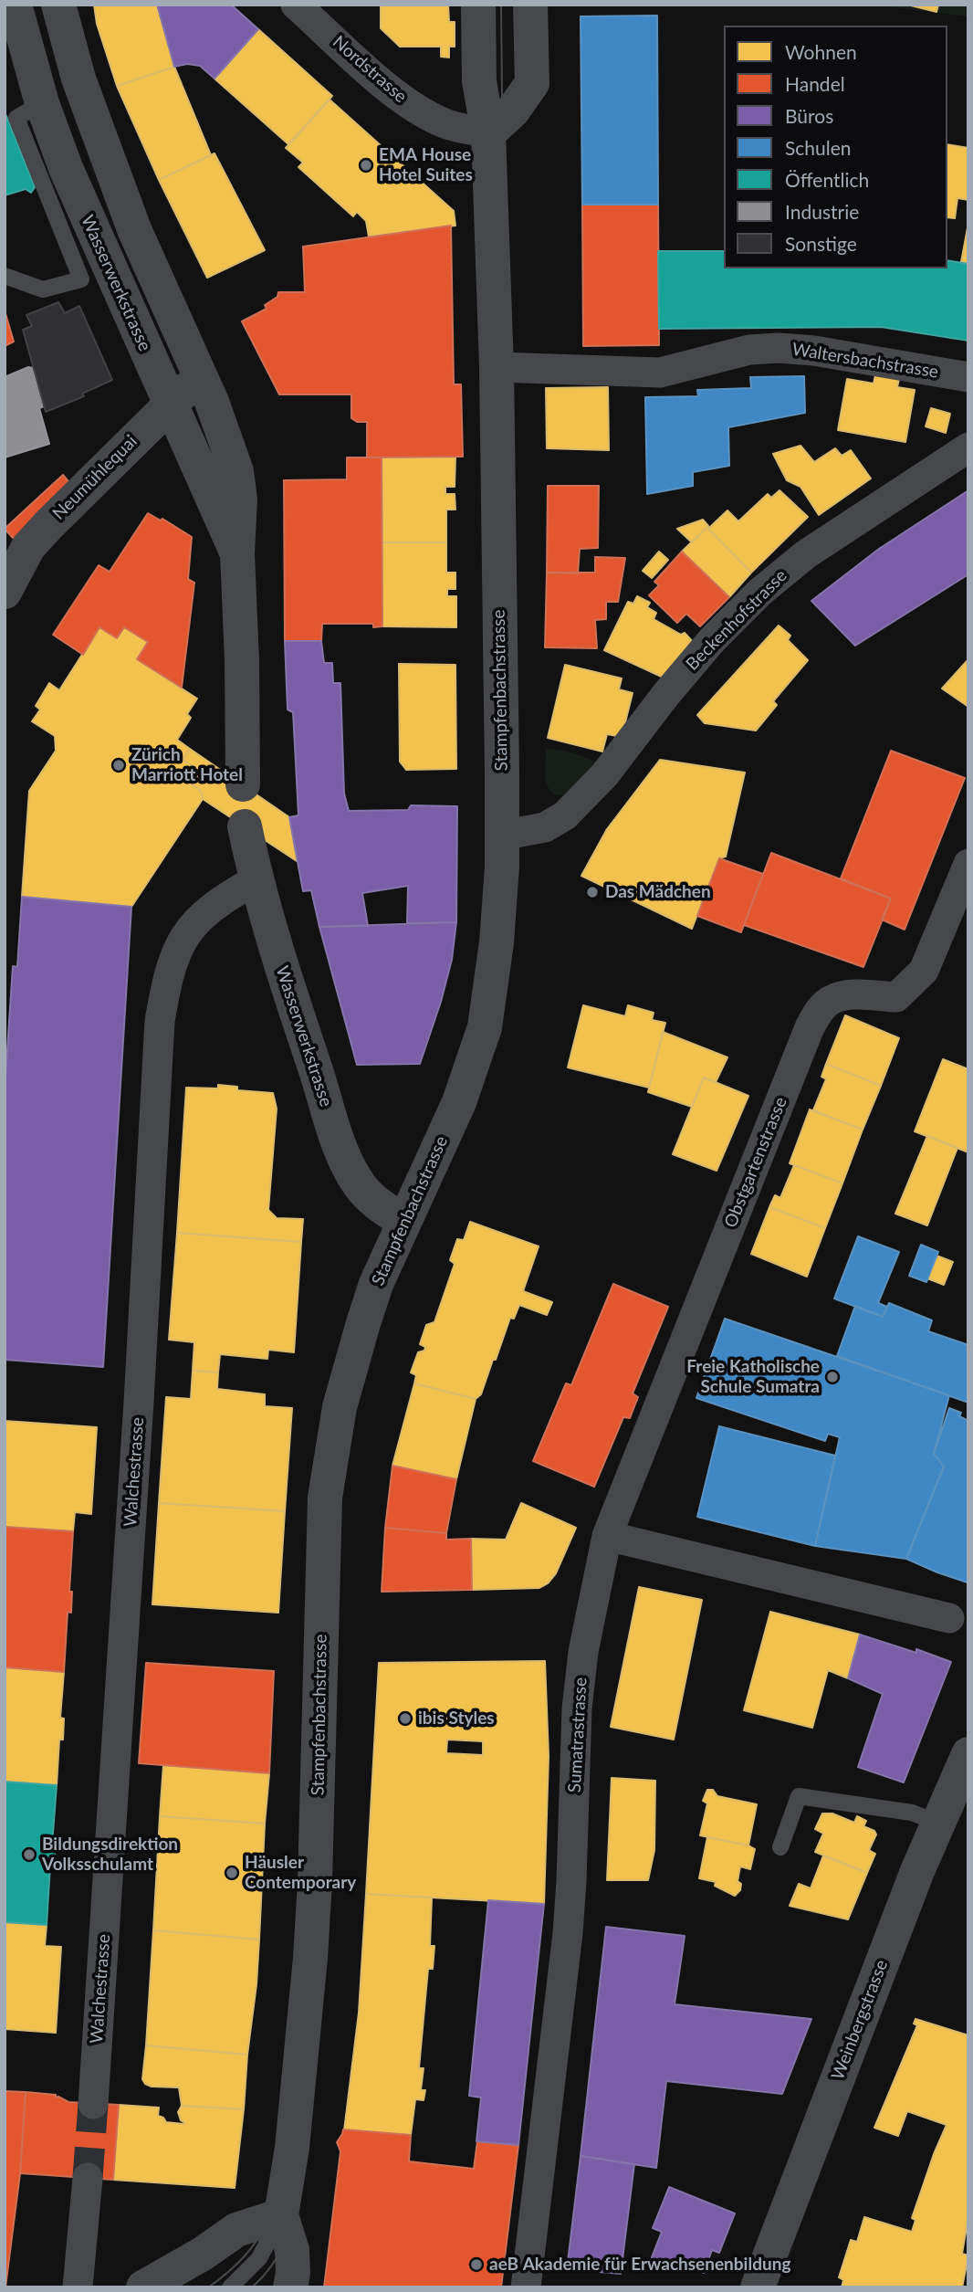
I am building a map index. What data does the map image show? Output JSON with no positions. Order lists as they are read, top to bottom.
{
  "streets": {
    "street": [
      "Nordstrasse",
      "Wasserwerkstrasse",
      "Waltersbachstrasse",
      "Neumühlequai",
      "Beckenhofstrasse",
      "Stampfenbachstrasse",
      "Obstgartenstrasse",
      "Walchestrasse",
      "Sumatrastrasse",
      "Weinbergstrasse"
    ]
  },
  "crossings": [
    ["Nordstrasse", "Stampfenbachstrasse"],
    ["Wasserwerkstrasse", "Neumühlequai"],
    ["Wasserwerkstrasse", "Stampfenbachstrasse"],
    ["Wasserwerkstrasse", "Walchestrasse"],
    ["Waltersbachstrasse", "Stampfenbachstrasse"],
    ["Beckenhofstrasse", "Stampfenbachstrasse"],
    ["Obstgartenstrasse", "Sumatrastrasse"]
  ],
  "places": [
    "EMA House Hotel Suites",
    "Zürich Marriott Hotel",
    "Das Mädchen",
    "Freie Katholische Schule Sumatra",
    "ibis Styles",
    "Bildungsdirektion Volksschulamt",
    "Häusler Contemporary",
    "aeB Akademie für Erwachsenenbildung"
  ],
  "legend": [
    "Wohnen",
    "Handel",
    "Büros",
    "Schulen",
    "Öffentlich",
    "Industrie",
    "Sonstige"
  ]
}
